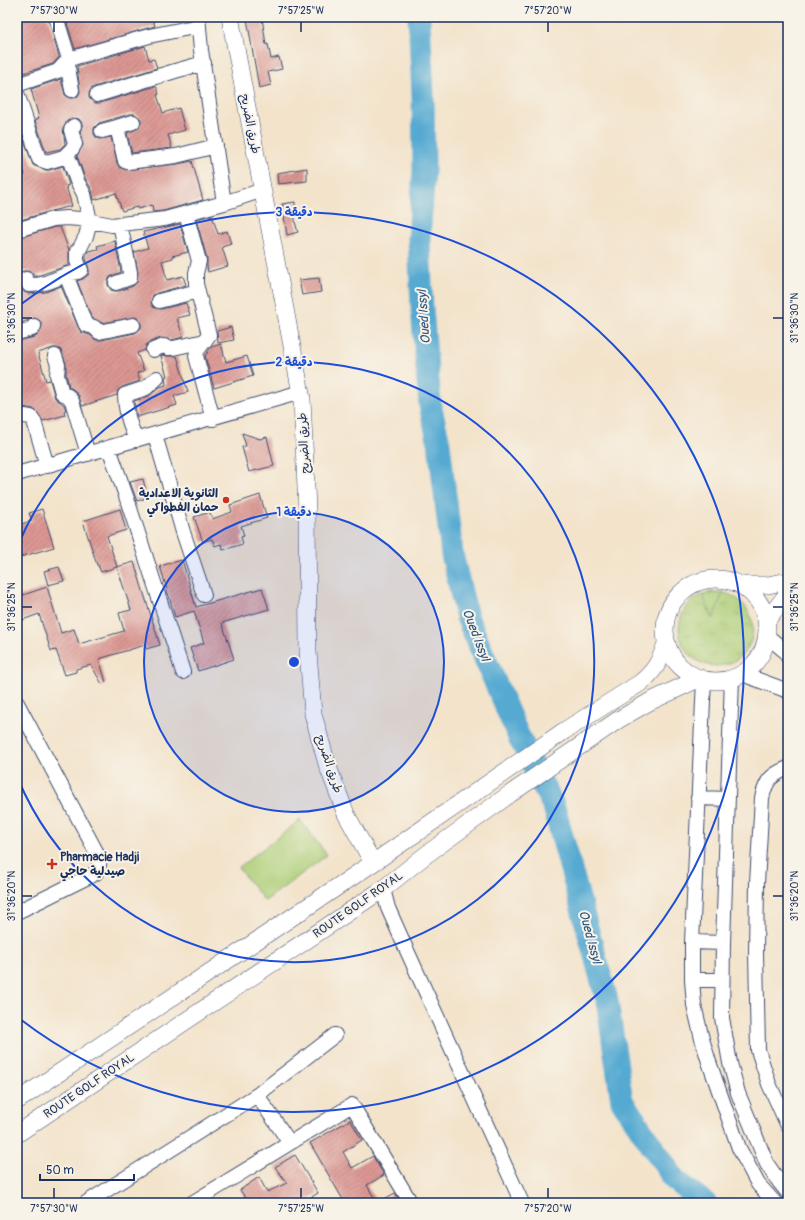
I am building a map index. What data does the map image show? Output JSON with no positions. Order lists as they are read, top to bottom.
{
  "streets": {
    "street": ["طريق الضريح", "ROUTE GOLF ROYAL"]
  },
  "water": ["Oued Issyl"],
  "places": {
    "other": ["الثانوية الاعدادية حمان الفطواكي"],
    "health": ["Pharmacie Hadji صيدلية حاجي"]
  },
  "scale_bar": "50 m",
  "coordinates": [
    "7°57'30\"W",
    "7°57'25\"W",
    "7°57'20\"W",
    "31°36'30\"N",
    "31°36'25\"N",
    "31°36'20\"N"
  ],
  "rings": ["3 دقيقة", "2 دقيقة", "1 دقيقة"]
}
